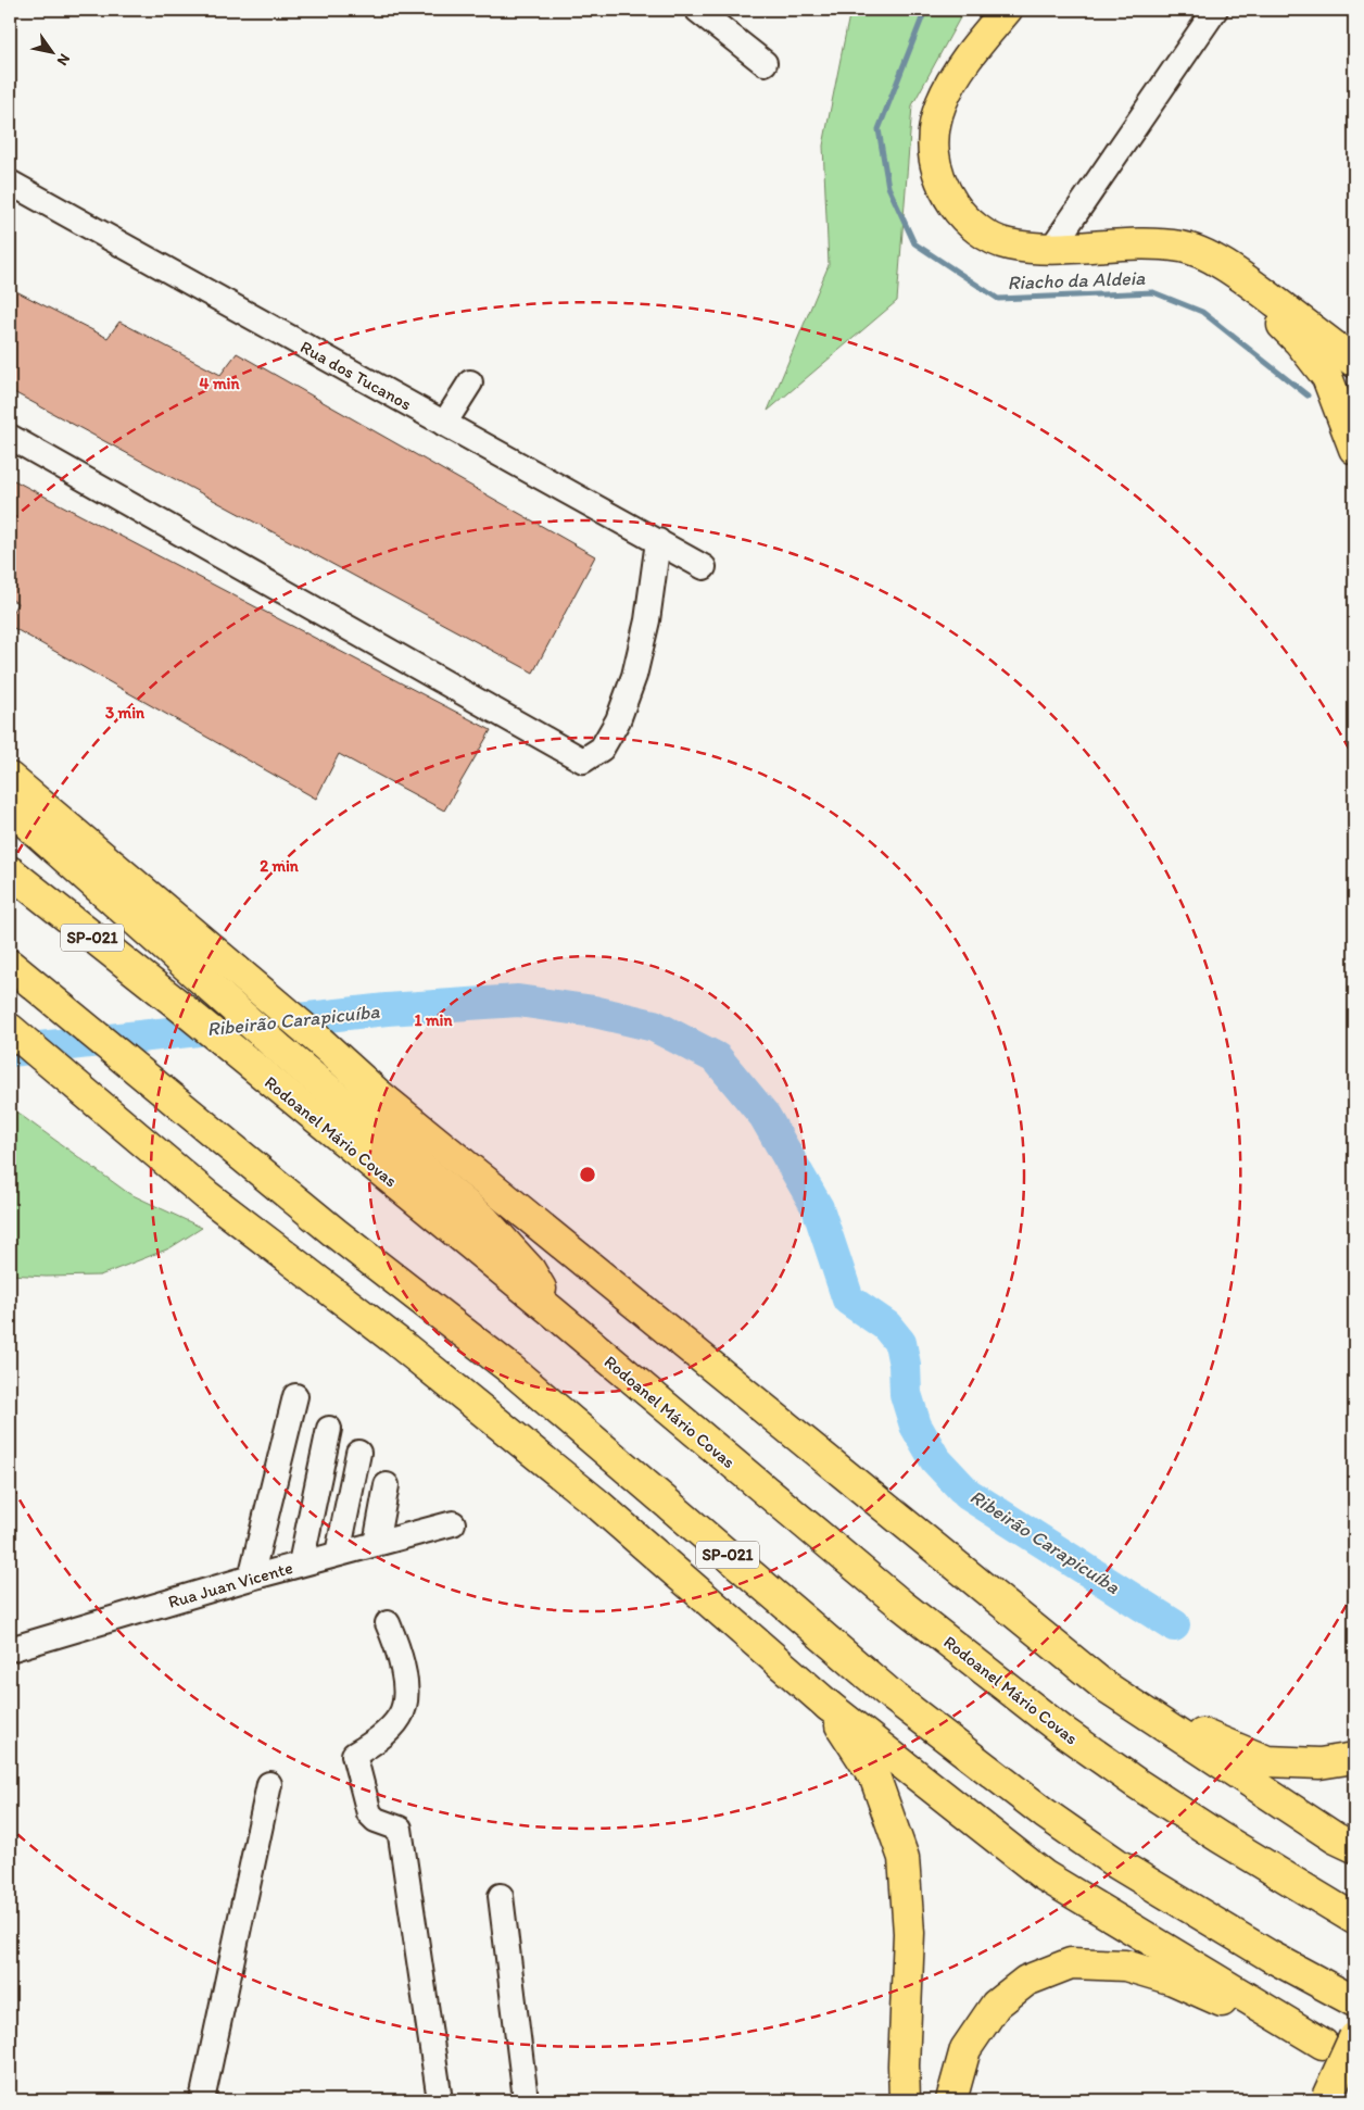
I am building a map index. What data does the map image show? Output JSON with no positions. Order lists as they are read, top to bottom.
{
  "streets": {
    "main road": ["SP-021", "Rodoanel Mário Covas"],
    "street": ["Rua dos Tucanos", "Rua Juan Vicente"]
  },
  "water": ["Riacho da Aldeia", "Ribeirão Carapicuíba"],
  "north": "bottom right",
  "rings": [
    "4 min",
    "3 min",
    "2 min",
    "1 min"
  ]
}
